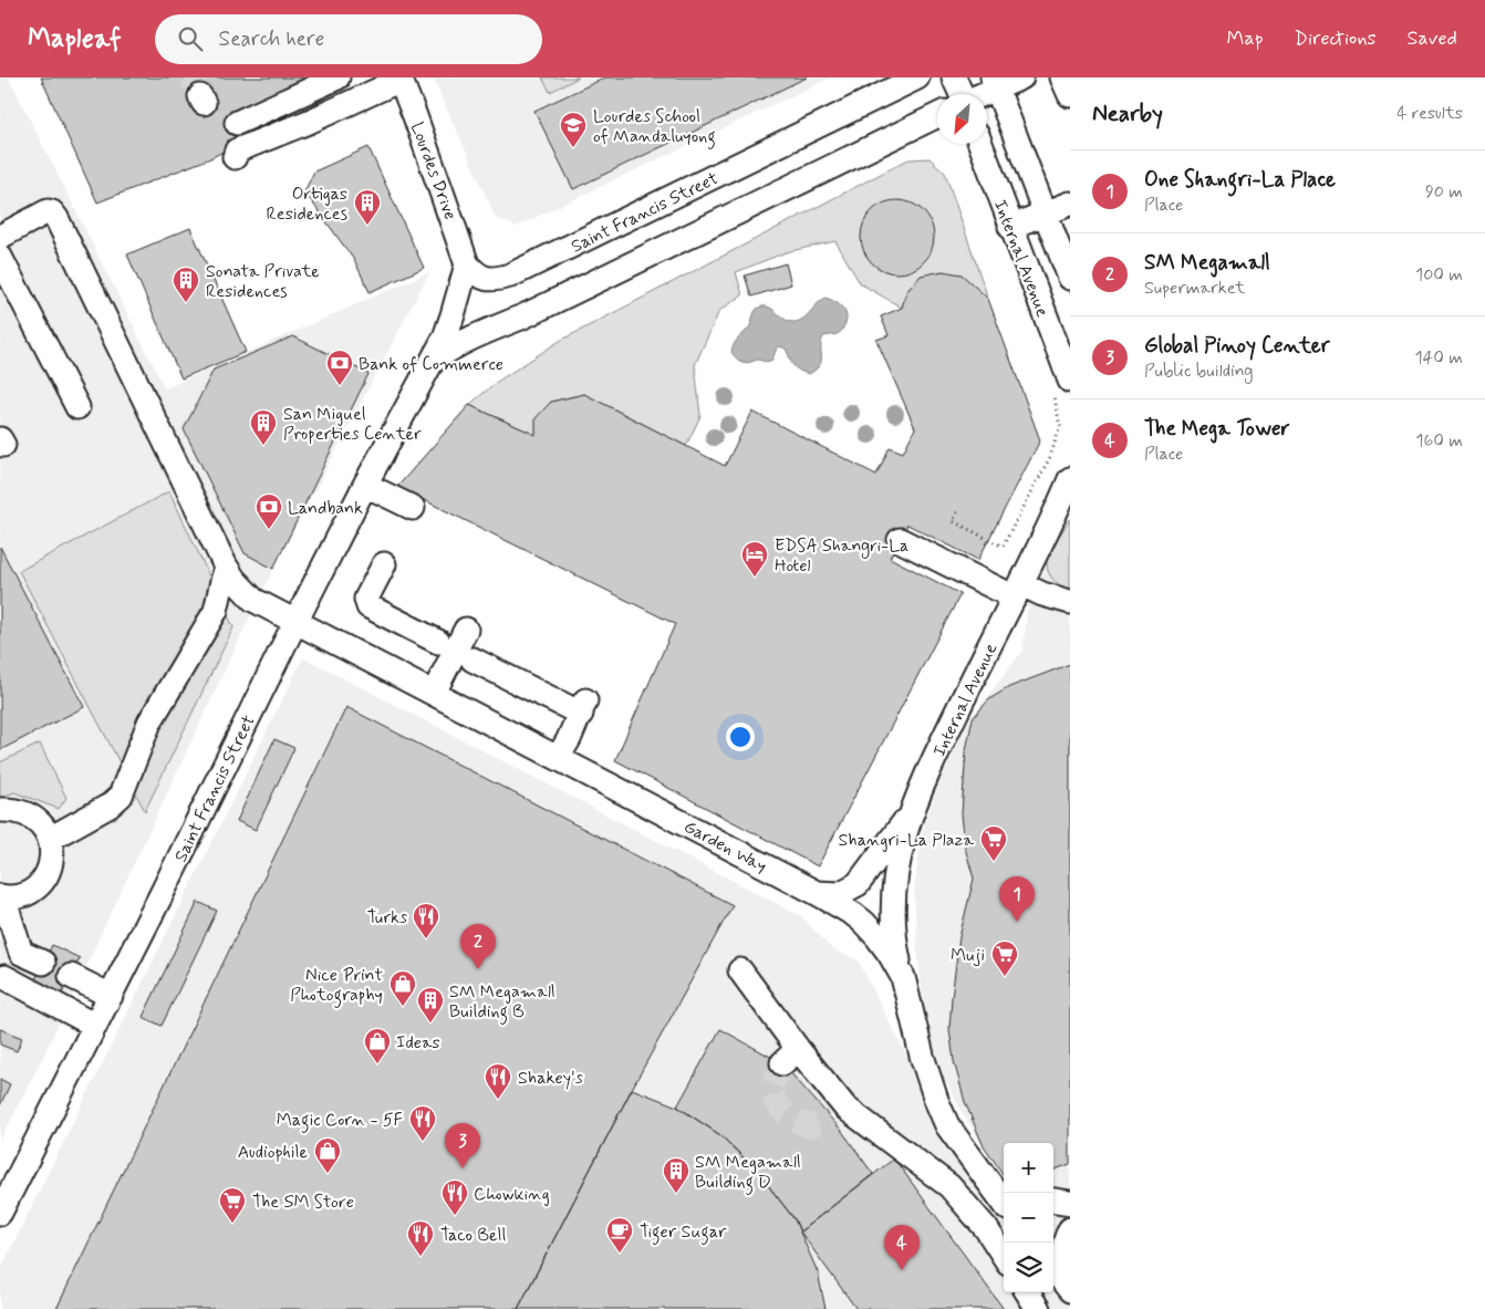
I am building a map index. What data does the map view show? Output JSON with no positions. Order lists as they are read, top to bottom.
{
  "streets": {
    "street": [
      "Lourdes Drive",
      "Saint Francis Street",
      "Internal Avenue",
      "Garden Way"
    ]
  },
  "crossings": [
    ["Lourdes Drive", "Saint Francis Street"],
    ["Saint Francis Street", "Garden Way"],
    ["Internal Avenue", "Garden Way"]
  ],
  "places": {
    "school or university": ["Lourdes School of Mandaluyong"],
    "building": [
      "Ortigas Residences",
      "Sonata Private Residences",
      "San Miguel Properties Center",
      "SM Megamall Building B",
      "SM Megamall Building D"
    ],
    "bank": ["Bank of Commerce", "Landbank"],
    "hotel": ["EDSA Shangri-La Hotel"],
    "supermarket": ["Shangri-La Plaza", "Muji", "The SM Store"],
    "restaurant": [
      "Turks",
      "Shakey's",
      "Magic Corn - 5F",
      "Chowking",
      "Taco Bell"
    ],
    "shop": ["Nice Print Photography", "Ideas", "Audiophile"],
    "cafe": ["Tiger Sugar"]
  },
  "north": "bottom left",
  "page": {
    "header": "Mapleaf",
    "search": "Search here",
    "nav": ["Map", "Directions", "Saved"],
    "heading": ["Nearby", "4 results"],
    "list": [
      {
        "mark": "1",
        "name": "One Shangri-La Place",
        "note": "Place",
        "value": "90 m"
      },
      {
        "mark": "2",
        "name": "SM Megamall",
        "note": "Supermarket",
        "value": "100 m"
      },
      {
        "mark": "3",
        "name": "Global Pinoy Center",
        "note": "Public building",
        "value": "140 m"
      },
      {
        "mark": "4",
        "name": "The Mega Tower",
        "note": "Place",
        "value": "160 m"
      }
    ],
    "pins": [
      "1",
      "2",
      "3",
      "4"
    ],
    "map_buttons": ["+", "−"]
  }
}
